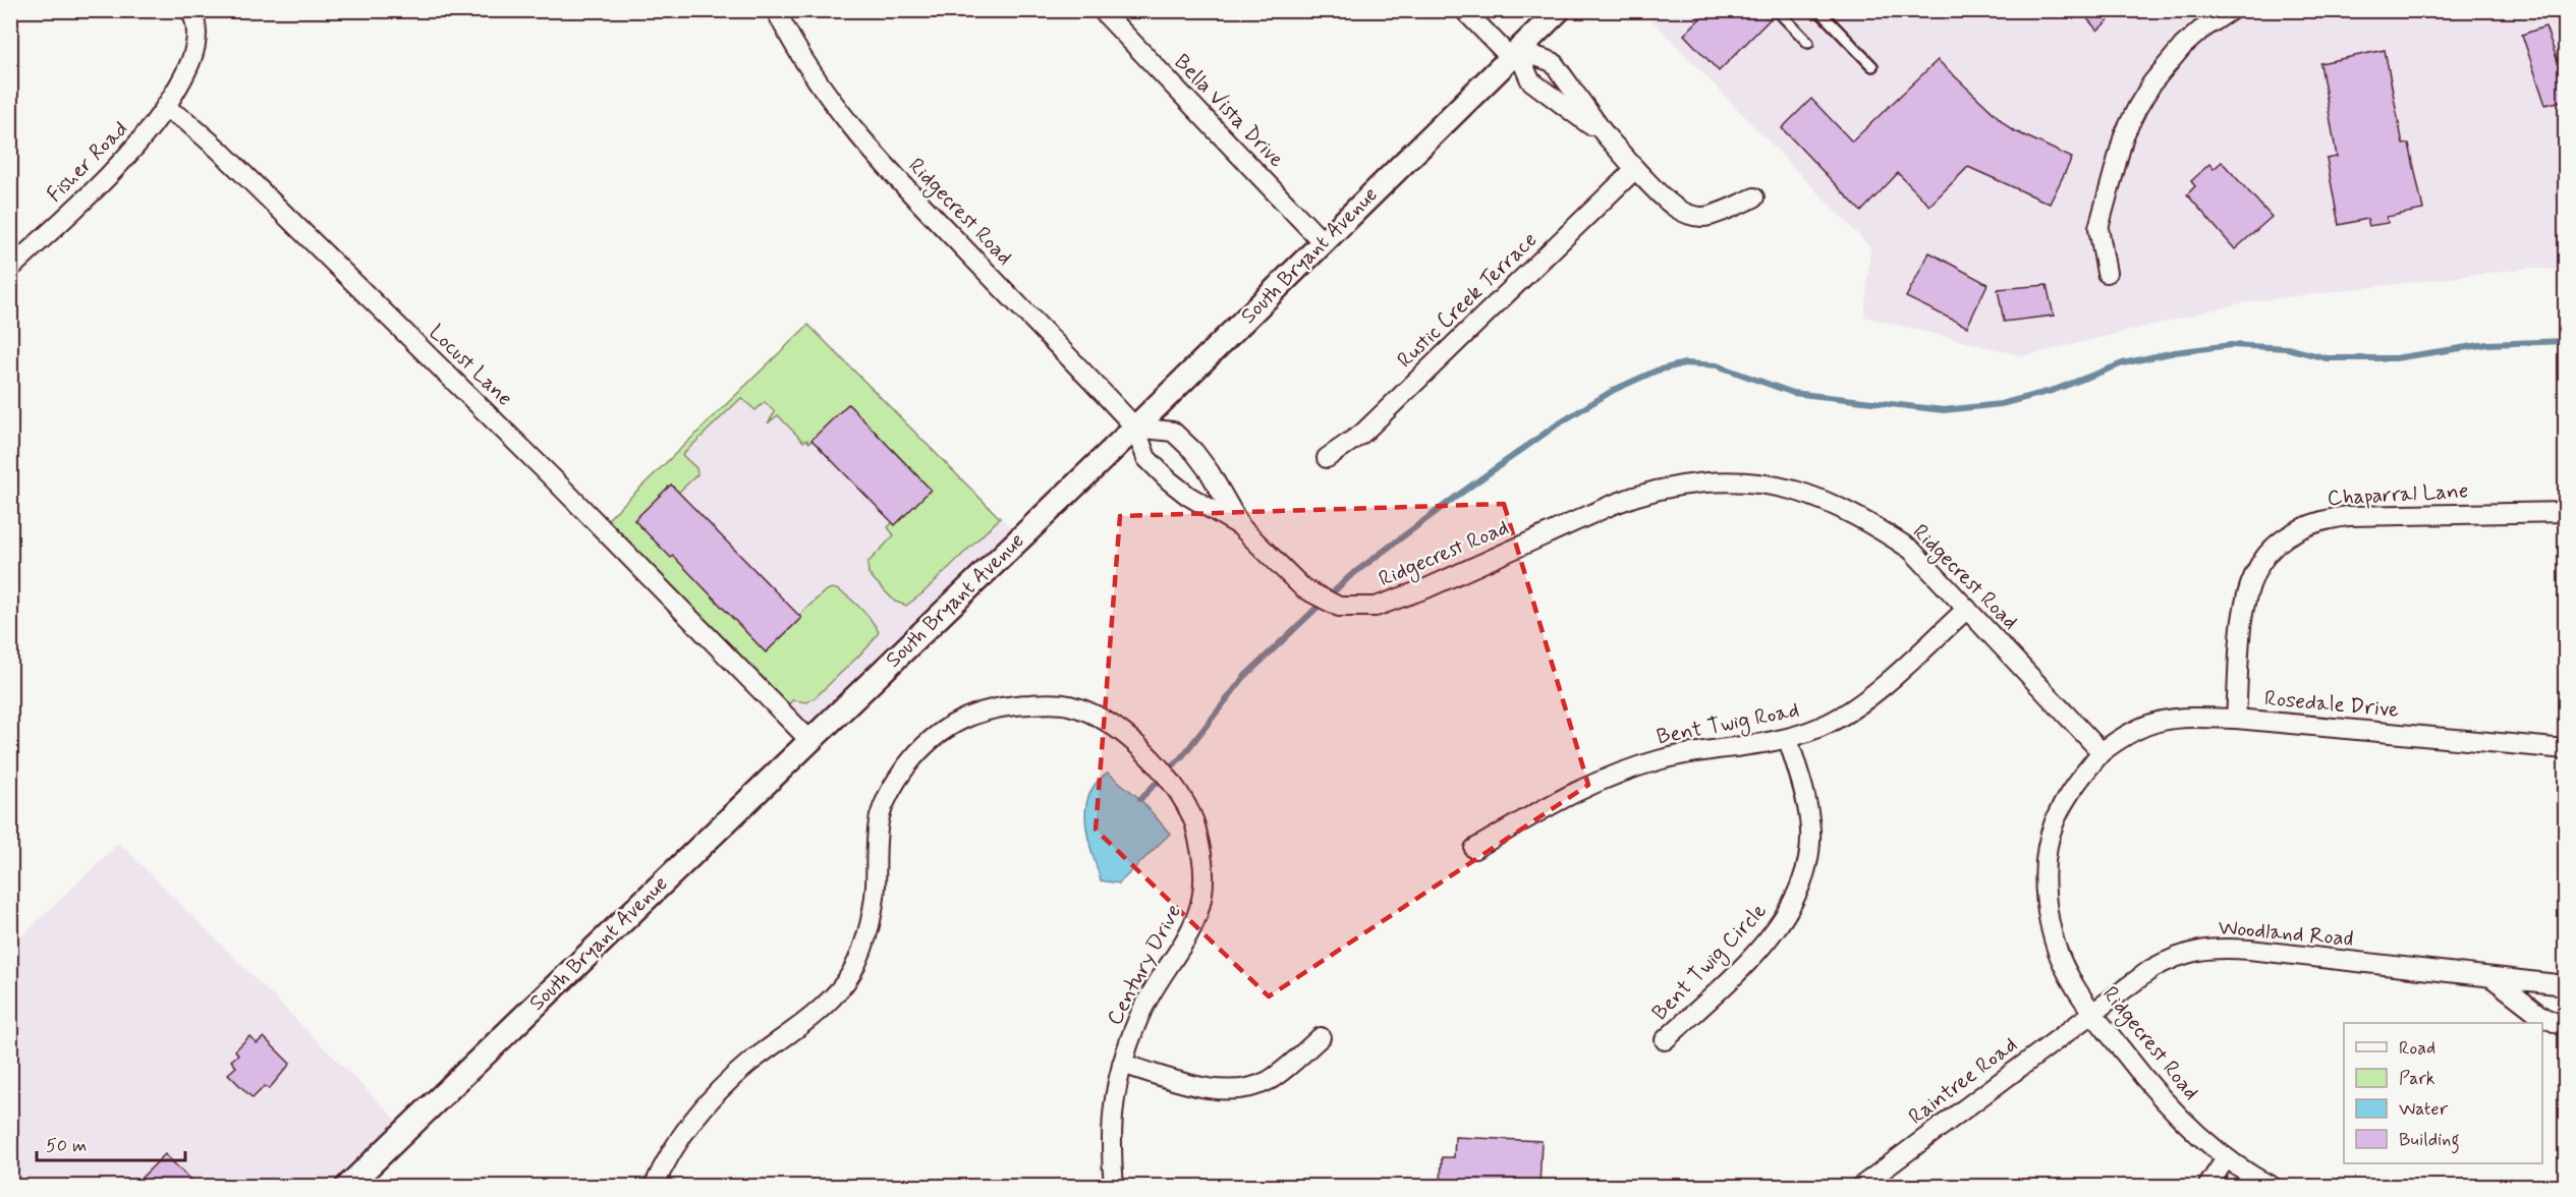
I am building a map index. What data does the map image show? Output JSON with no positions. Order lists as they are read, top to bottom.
{
  "streets": {
    "street": [
      "Bella Vista Drive",
      "Fisher Road",
      "Ridgecrest Road",
      "South Bryant Avenue",
      "Rustic Creek Terrace",
      "Locust Lane",
      "Chaparral Lane",
      "Rosedale Drive",
      "Bent Twig Road",
      "Woodland Road",
      "Bent Twig Circle",
      "Century Drive",
      "Raintree Road"
    ]
  },
  "crossings": [
    ["Bella Vista Drive", "South Bryant Avenue"],
    ["Fisher Road", "Locust Lane"],
    ["Ridgecrest Road", "South Bryant Avenue"],
    ["Ridgecrest Road", "Rosedale Drive"],
    ["Ridgecrest Road", "Bent Twig Road"],
    ["Ridgecrest Road", "Woodland Road"],
    ["Ridgecrest Road", "Raintree Road"],
    ["South Bryant Avenue", "Locust Lane"],
    ["Chaparral Lane", "Rosedale Drive"],
    ["Bent Twig Road", "Bent Twig Circle"],
    ["Woodland Road", "Raintree Road"]
  ],
  "legend": [
    "Road",
    "Park",
    "Water",
    "Building"
  ],
  "scale_bar": "50 m"
}
